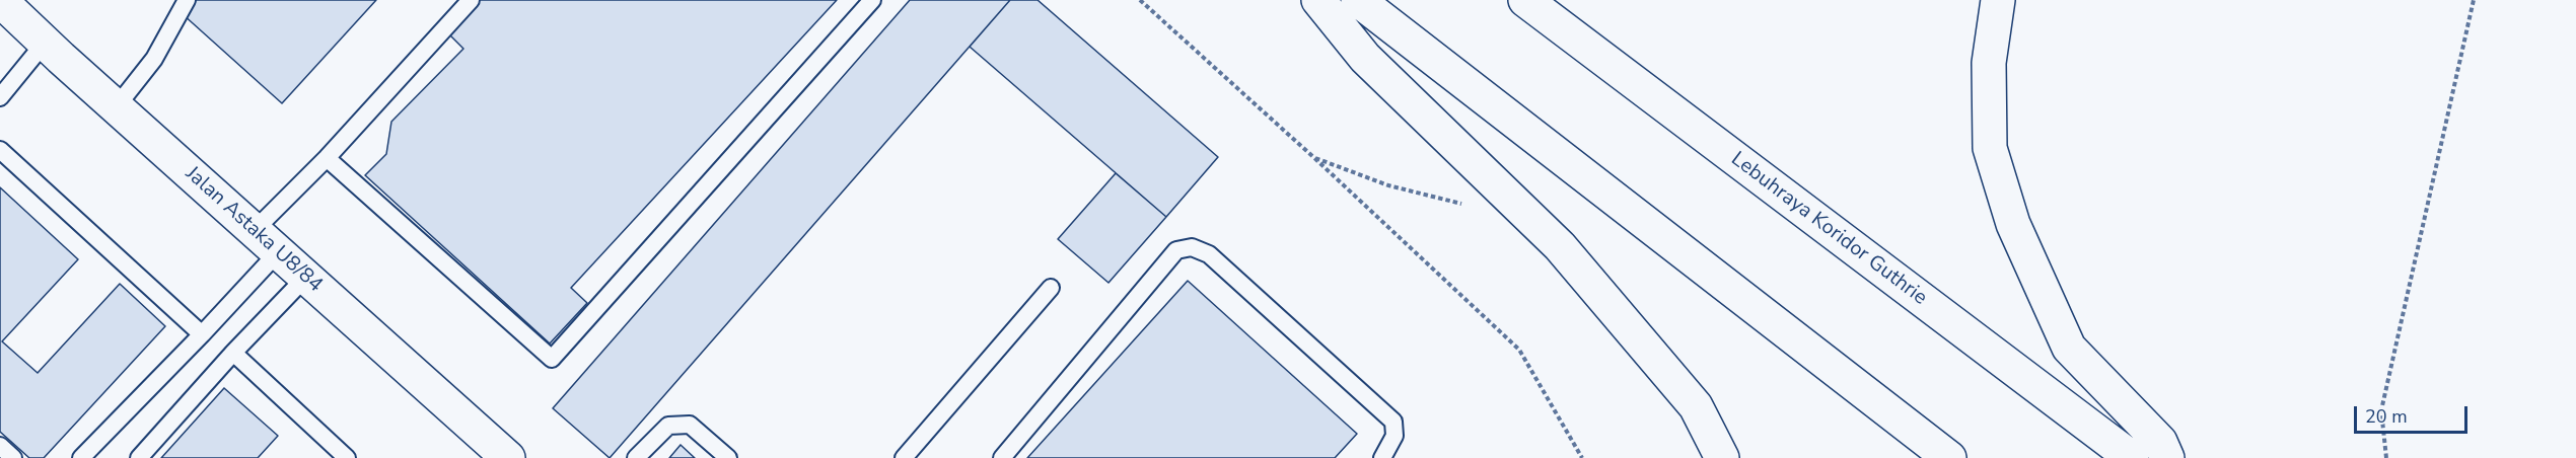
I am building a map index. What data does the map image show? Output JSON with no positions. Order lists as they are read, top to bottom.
{
  "streets": {
    "main road": ["Lebuhraya Koridor Guthrie", "Jalan Astaka U8/84"]
  },
  "scale_bar": "20 m"
}
